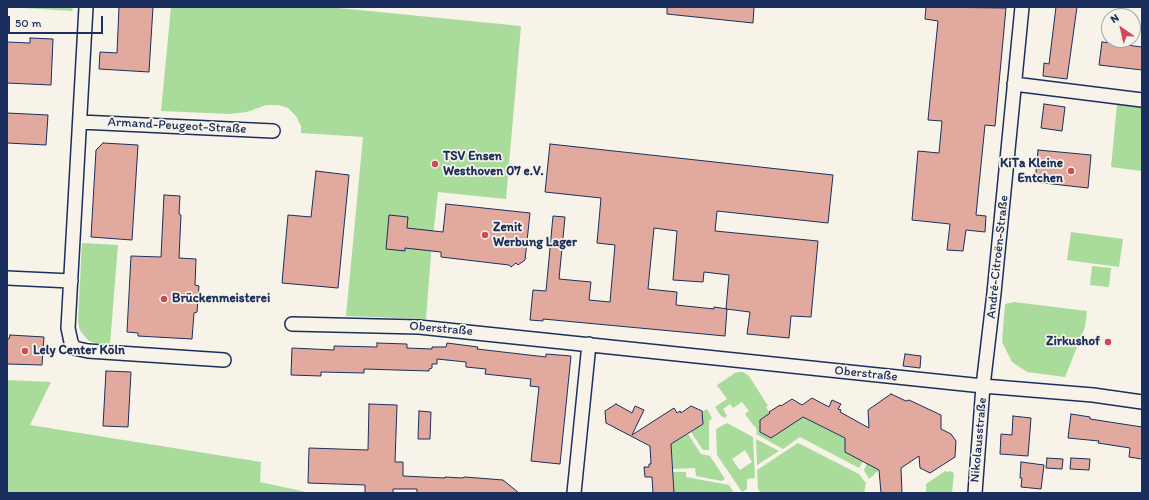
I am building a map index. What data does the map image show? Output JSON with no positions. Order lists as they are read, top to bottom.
{
  "streets": {
    "street": [
      "Armand-Peugeot-Straße",
      "André-Citroën-Straße",
      "Oberstraße",
      "Nikolausstraße"
    ]
  },
  "crossings": [
    ["André-Citroën-Straße", "Oberstraße"],
    ["André-Citroën-Straße", "Nikolausstraße"],
    ["Oberstraße", "Nikolausstraße"]
  ],
  "places": [
    "TSV Ensen Westhoven 07 e.V.",
    "KiTa Kleine Entchen",
    "Zenit Werbung Lager",
    "Brückenmeisterei",
    "Zirkushof",
    "Lely Center Köln"
  ],
  "scale_bar": "50 m",
  "north": "top left"
}
